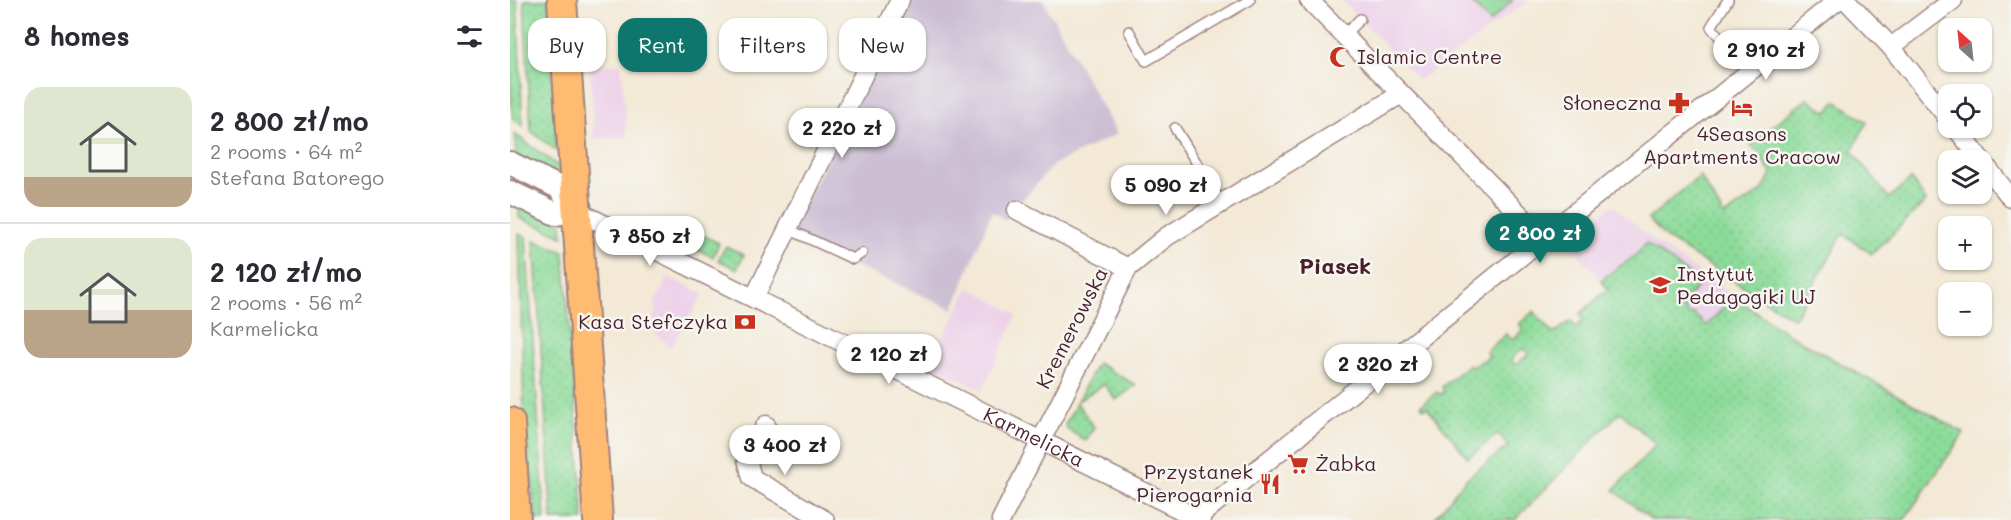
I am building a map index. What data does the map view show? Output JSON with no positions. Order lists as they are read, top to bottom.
{
  "streets": {
    "street": ["Kremerowska", "Karmelicka"]
  },
  "crossings": [
    ["Kremerowska", "Karmelicka"]
  ],
  "districts": ["Piasek"],
  "places": {
    "mosque": ["Islamic Centre"],
    "pharmacy": ["Słoneczna"],
    "hotel": ["4Seasons Apartments Cracow"],
    "school or university": ["Instytut Pedagogiki UJ"],
    "bank": ["Kasa Stefczyka"],
    "supermarket": ["Żabka"],
    "restaurant": ["Przystanek Pierogarnia"]
  },
  "north": "top left",
  "page": {
    "heading": "8 homes",
    "map_buttons": ["+", "−"],
    "chip": [
      "Buy",
      "Rent",
      "Filters",
      "New"
    ],
    "price": [
      "2 910 zł",
      "2 220 zł",
      "5 090 zł",
      "2 800 zł",
      "7 850 zł",
      "2 120 zł",
      "2 320 zł",
      "3 400 zł"
    ],
    "list": [
      {
        "name": "2 800 zł/mo",
        "note": "2 rooms · 64 m² · Stefana Batorego"
      },
      {
        "name": "2 120 zł/mo",
        "note": "2 rooms · 56 m² · Karmelicka"
      }
    ]
  }
}
